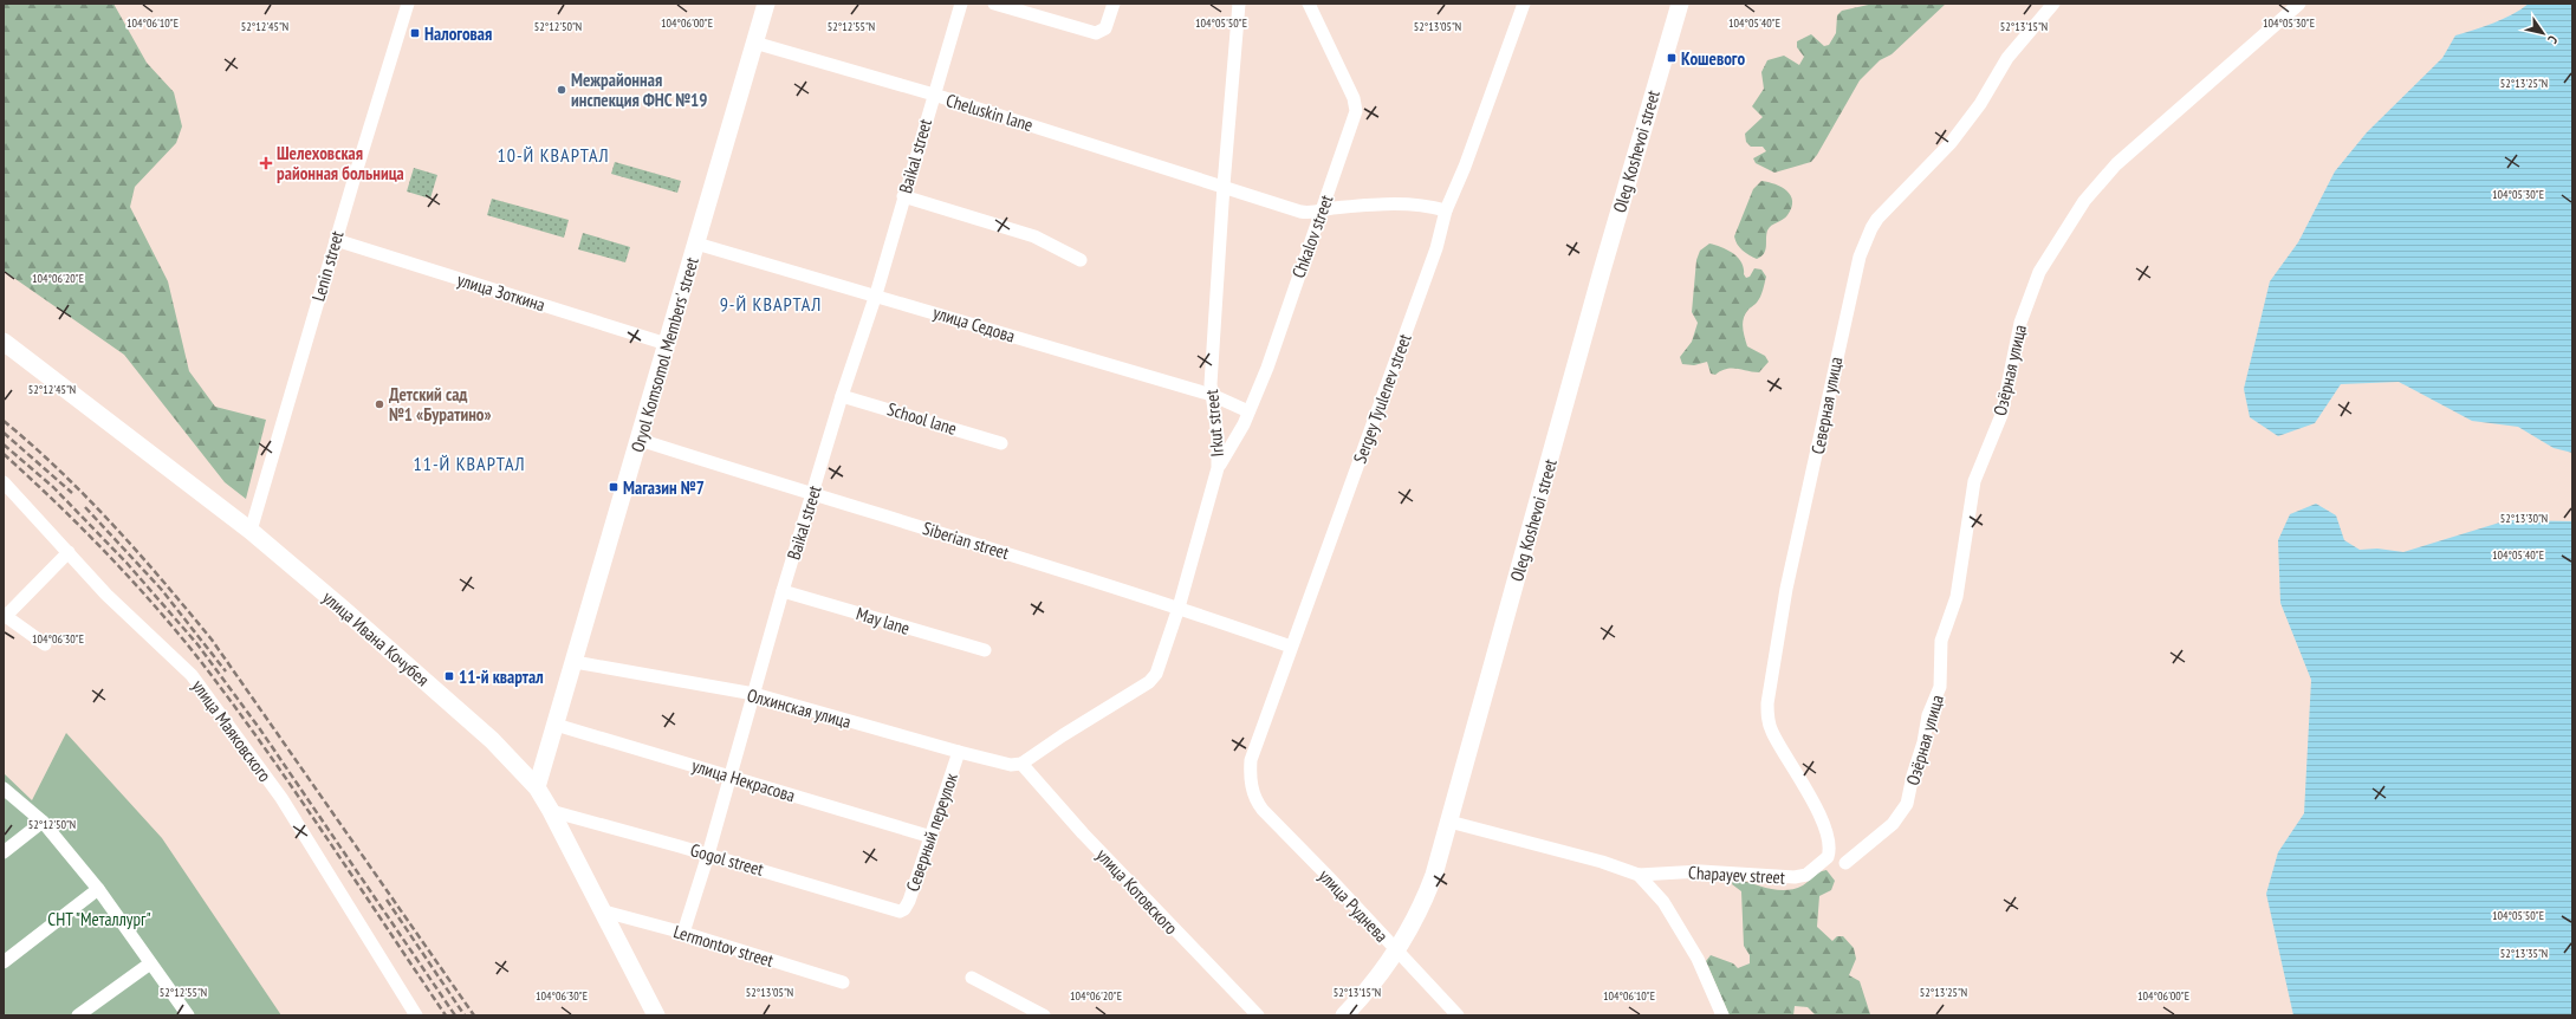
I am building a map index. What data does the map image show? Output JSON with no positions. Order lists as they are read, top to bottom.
{
  "streets": {
    "street": [
      "Cheluskin lane",
      "Oleg Koshevoi street",
      "Baikal street",
      "Chkalov street",
      "Lenin street",
      "улица Зоткина",
      "улица Седова",
      "Oryol Komsomol Members' street",
      "Озёрная улица",
      "Sergey Tyulenev street",
      "Северная улица",
      "School lane",
      "Irkut street",
      "Siberian street",
      "May lane",
      "улица Ивана Кочубея",
      "Олхинская улица",
      "улица Маяковского",
      "улица Некрасова",
      "Северный переулок",
      "Gogol street",
      "Chapayev street",
      "улица Котовского",
      "улица Руднева",
      "Lermontov street"
    ]
  },
  "crossings": [
    ["Cheluskin lane", "Baikal street"],
    ["Cheluskin lane", "Chkalov street"],
    ["Cheluskin lane", "Oryol Komsomol Members' street"],
    ["Cheluskin lane", "Sergey Tyulenev street"],
    ["Cheluskin lane", "Irkut street"],
    ["Oleg Koshevoi street", "Chapayev street"],
    ["Oleg Koshevoi street", "улица Руднева"],
    ["Baikal street", "улица Седова"],
    ["Baikal street", "School lane"],
    ["Baikal street", "Siberian street"],
    ["Baikal street", "May lane"],
    ["Baikal street", "Олхинская улица"],
    ["Baikal street", "улица Некрасова"],
    ["Baikal street", "Gogol street"],
    ["Baikal street", "Lermontov street"],
    ["Chkalov street", "улица Седова"],
    ["Chkalov street", "Irkut street"],
    ["Lenin street", "улица Зоткина"],
    ["Lenin street", "улица Ивана Кочубея"],
    ["улица Зоткина", "Oryol Komsomol Members' street"],
    ["улица Седова", "Oryol Komsomol Members' street"],
    ["улица Седова", "Irkut street"],
    ["Oryol Komsomol Members' street", "Siberian street"],
    ["Oryol Komsomol Members' street", "улица Ивана Кочубея"],
    ["Oryol Komsomol Members' street", "Олхинская улица"],
    ["Oryol Komsomol Members' street", "улица Некрасова"],
    ["Sergey Tyulenev street", "Siberian street"],
    ["Sergey Tyulenev street", "улица Руднева"],
    ["Северная улица", "Chapayev street"],
    ["Irkut street", "Siberian street"],
    ["Irkut street", "Олхинская улица"],
    ["Irkut street", "улица Котовского"],
    ["улица Ивана Кочубея", "Gogol street"],
    ["улица Ивана Кочубея", "Lermontov street"],
    ["Олхинская улица", "Северный переулок"],
    ["Олхинская улица", "улица Котовского"],
    ["улица Некрасова", "Северный переулок"],
    ["Северный переулок", "Gogol street"]
  ],
  "districts": ["10-Й КВАРТАЛ", "9-Й КВАРТАЛ", "11-Й КВАРТАЛ"],
  "parks": ["СНТ \"Металлург\""],
  "places": {
    "transit": [
      "Налоговая",
      "Кошевого",
      "Магазин №7",
      "11-й квартал"
    ],
    "other": ["Межрайонная инспекция ФНС №19", "Детский сад №1 «Буратино»"],
    "health": ["Шелеховская районная больница"]
  },
  "north": "bottom right",
  "coordinates": [
    "104°06'10\"E",
    "104°06'00\"E",
    "104°05'50\"E",
    "104°05'30\"E",
    "104°05'40\"E",
    "52°12'45\"N",
    "52°12'50\"N",
    "52°12'55\"N",
    "52°13'05\"N",
    "52°13'15\"N",
    "52°13'25\"N",
    "104°06'20\"E",
    "52°13'30\"N",
    "104°06'30\"E",
    "52°13'35\"N"
  ]
}
